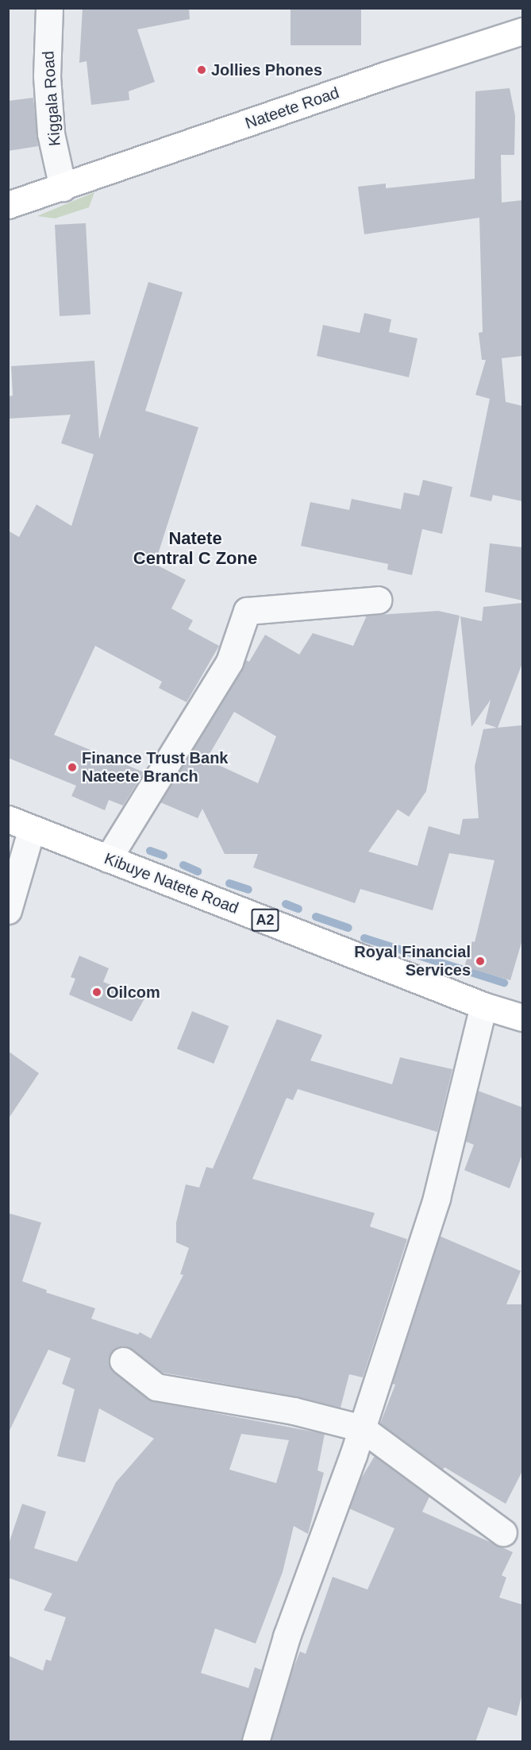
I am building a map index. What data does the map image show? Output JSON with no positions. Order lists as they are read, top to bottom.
{
  "streets": {
    "main road": ["Nateete Road", "Kibuye Natete Road", "A2"],
    "street": ["Kiggala Road"]
  },
  "crossings": [
    ["Kiggala Road", "Nateete Road"]
  ],
  "districts": ["Natete Central C Zone"],
  "places": [
    "Jollies Phones",
    "Finance Trust Bank Nateete Branch",
    "Royal Financial Services",
    "Oilcom"
  ]
}
